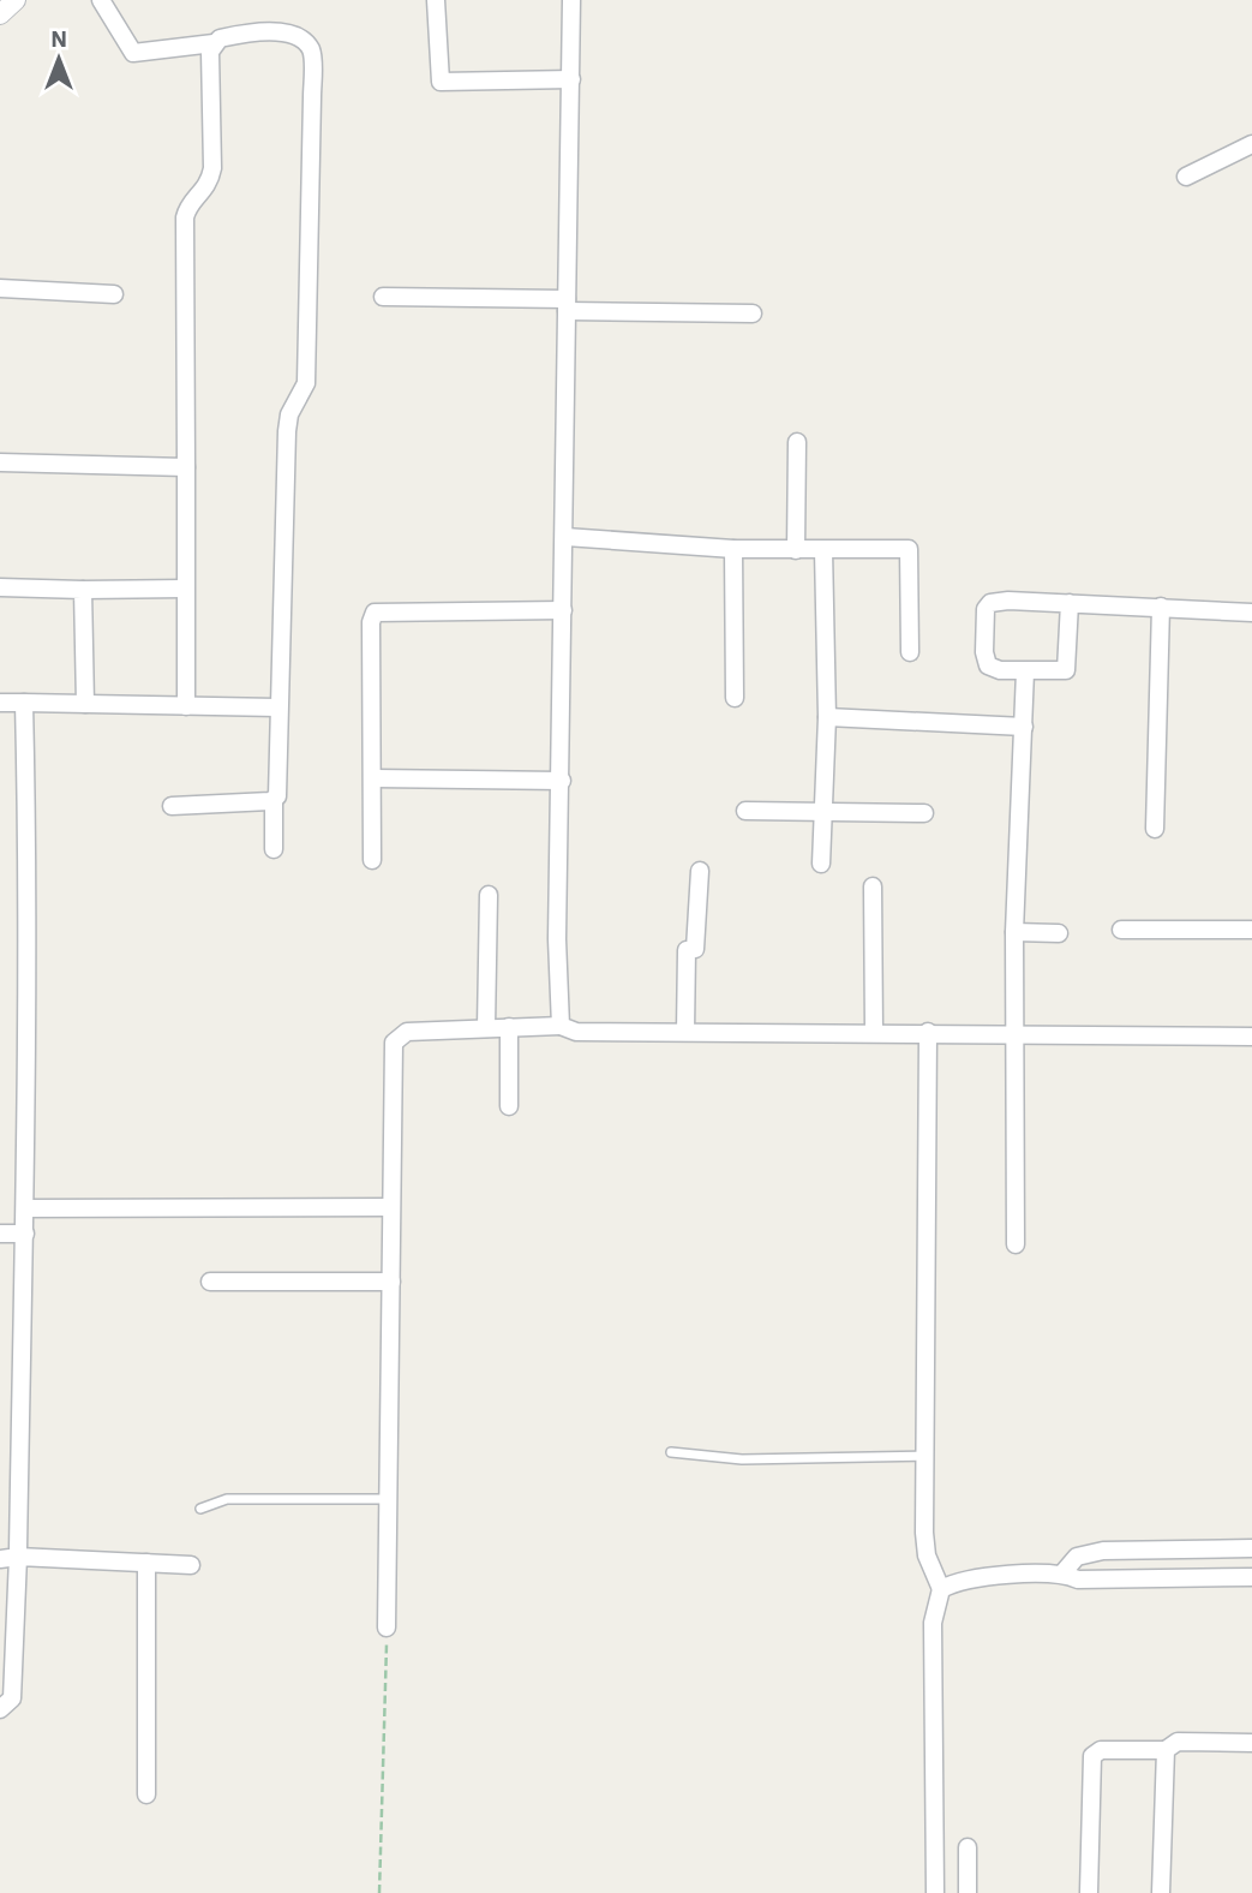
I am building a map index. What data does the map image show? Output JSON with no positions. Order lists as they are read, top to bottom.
{
  "north": "top"
}
